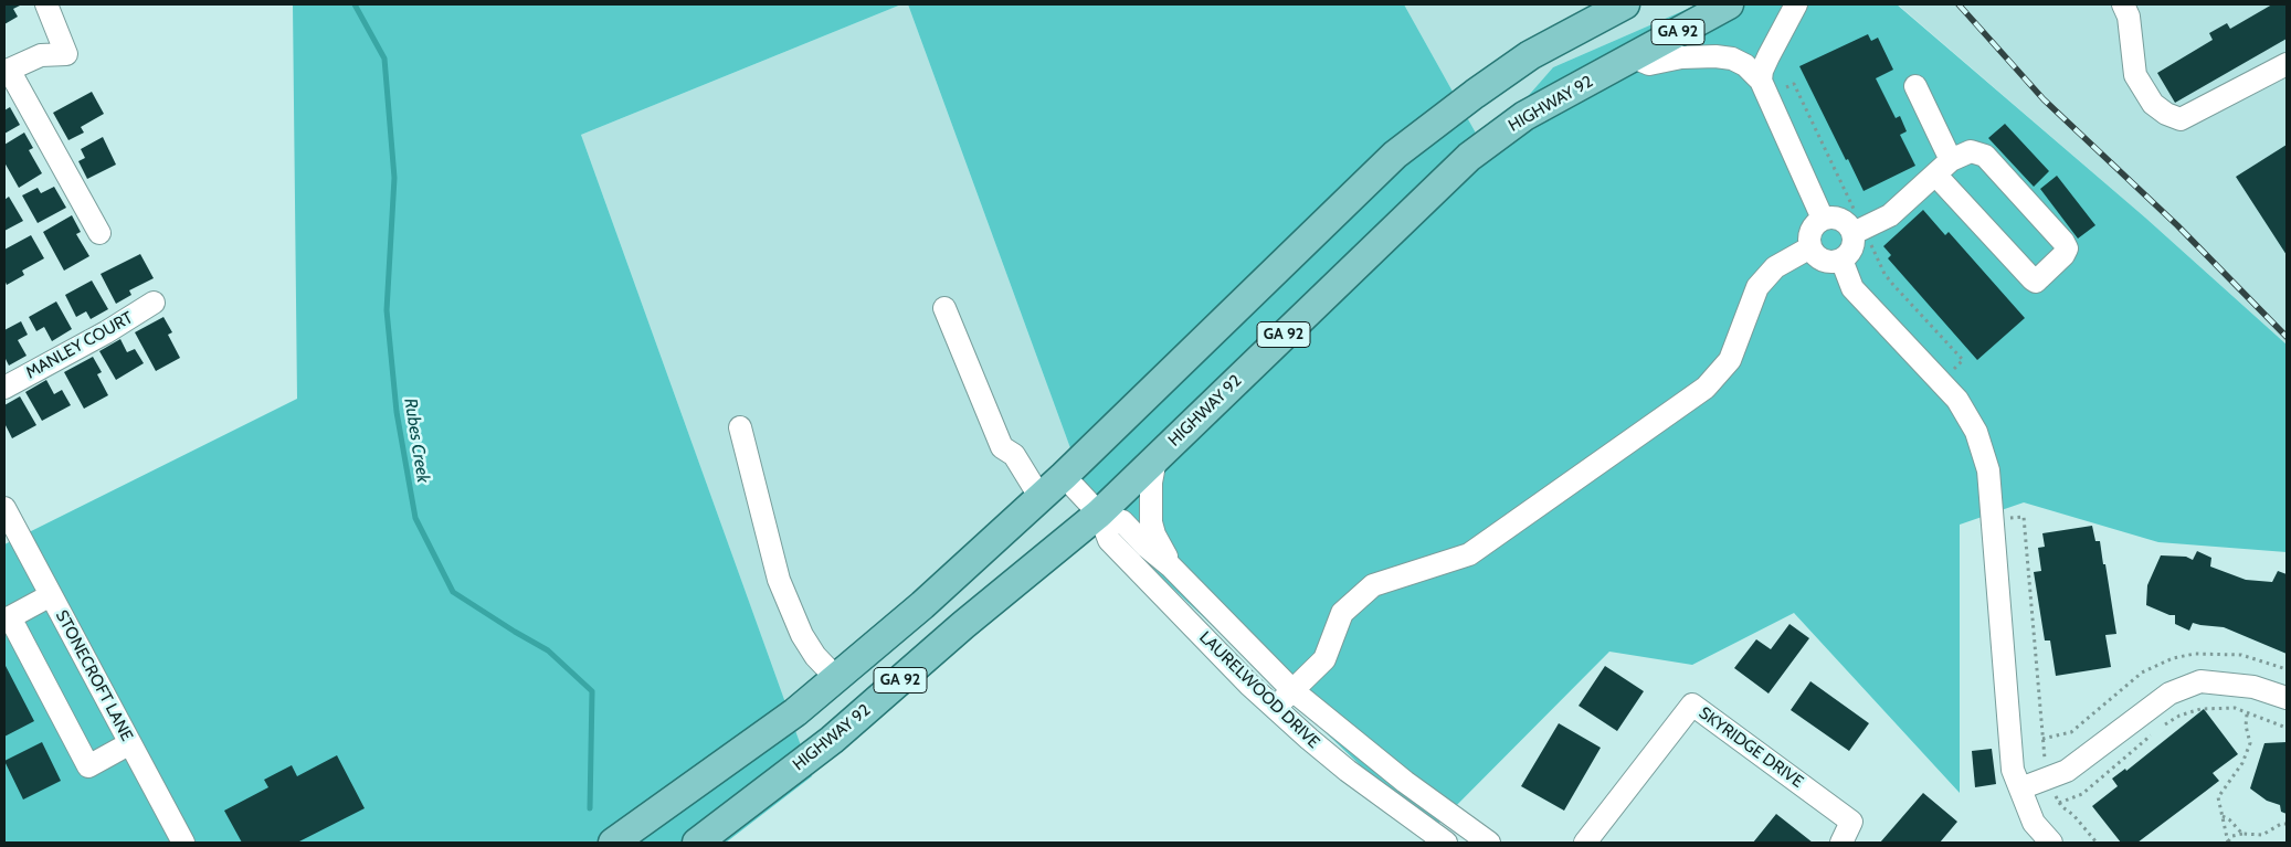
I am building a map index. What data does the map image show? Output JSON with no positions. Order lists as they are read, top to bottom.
{
  "streets": {
    "main road": ["GA 92", "HIGHWAY 92"],
    "street": [
      "MANLEY COURT",
      "STONECROFT LANE",
      "LAURELWOOD DRIVE",
      "SKYRIDGE DRIVE"
    ]
  },
  "crossings": [
    ["GA 92", "LAURELWOOD DRIVE"],
    ["HIGHWAY 92", "LAURELWOOD DRIVE"]
  ],
  "water": ["Rubes Creek"]
}
